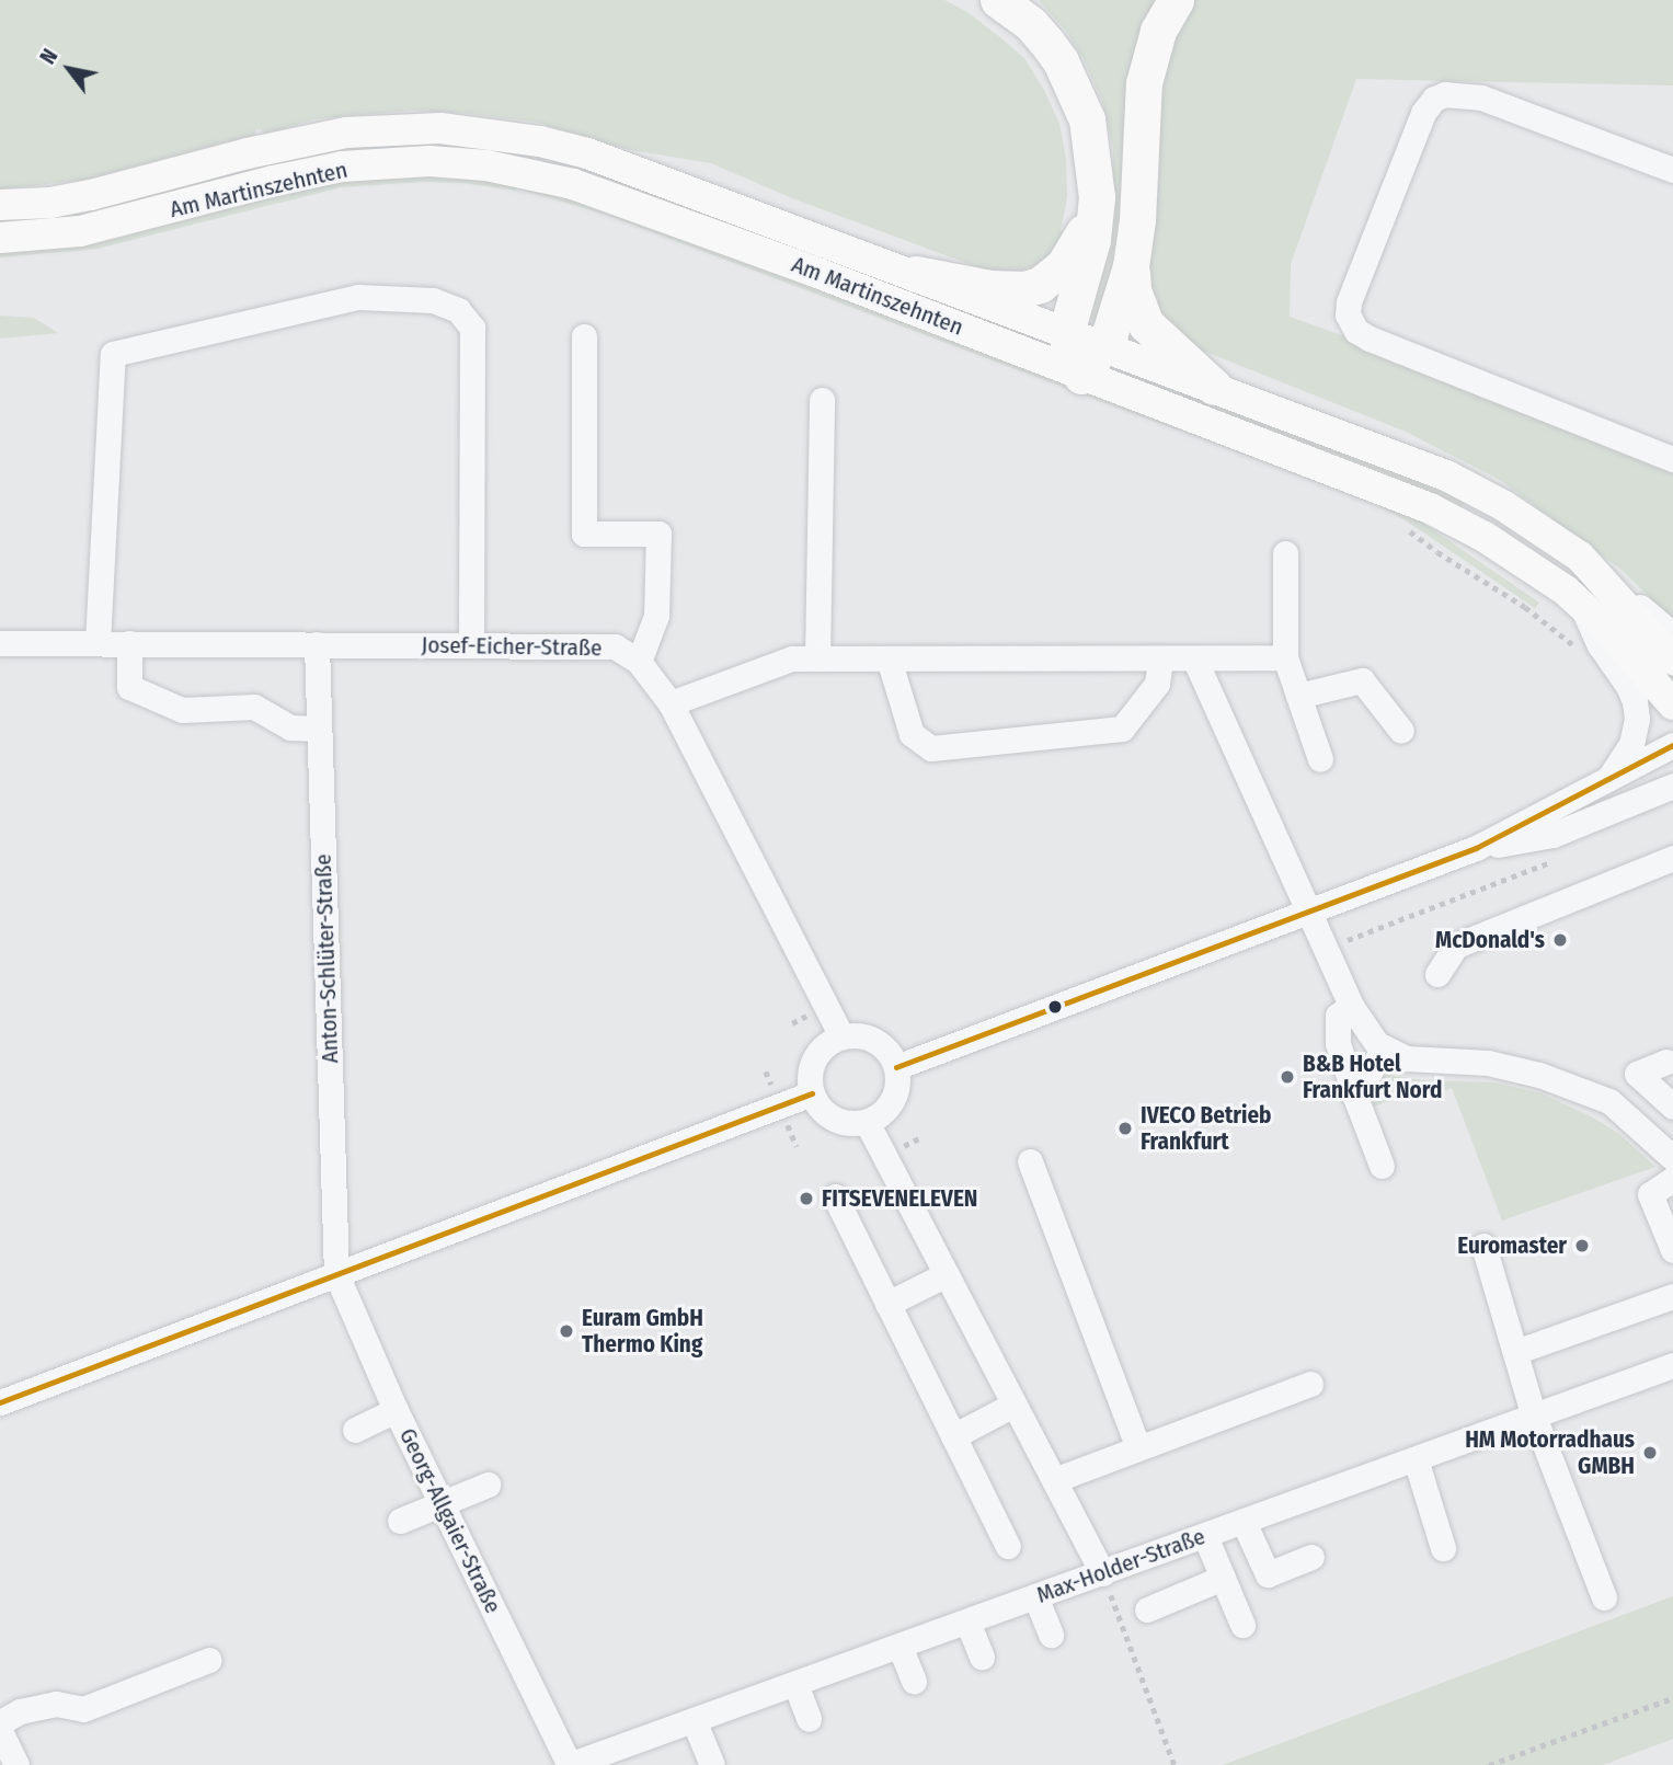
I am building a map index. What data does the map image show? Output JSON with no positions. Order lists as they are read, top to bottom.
{
  "streets": {
    "main road": ["Am Martinszehnten"],
    "street": [
      "Josef-Eicher-Straße",
      "Anton-Schlüter-Straße",
      "Georg-Allgaier-Straße",
      "Max-Holder-Straße"
    ]
  },
  "crossings": [
    ["Josef-Eicher-Straße", "Anton-Schlüter-Straße"],
    ["Anton-Schlüter-Straße", "Georg-Allgaier-Straße"],
    ["Georg-Allgaier-Straße", "Max-Holder-Straße"]
  ],
  "places": [
    "McDonald's",
    "B&B Hotel Frankfurt Nord",
    "IVECO Betrieb Frankfurt",
    "FITSEVENELEVEN",
    "Euromaster",
    "Euram GmbH Thermo King",
    "HM Motorradhaus GMBH"
  ],
  "north": "top left"
}
